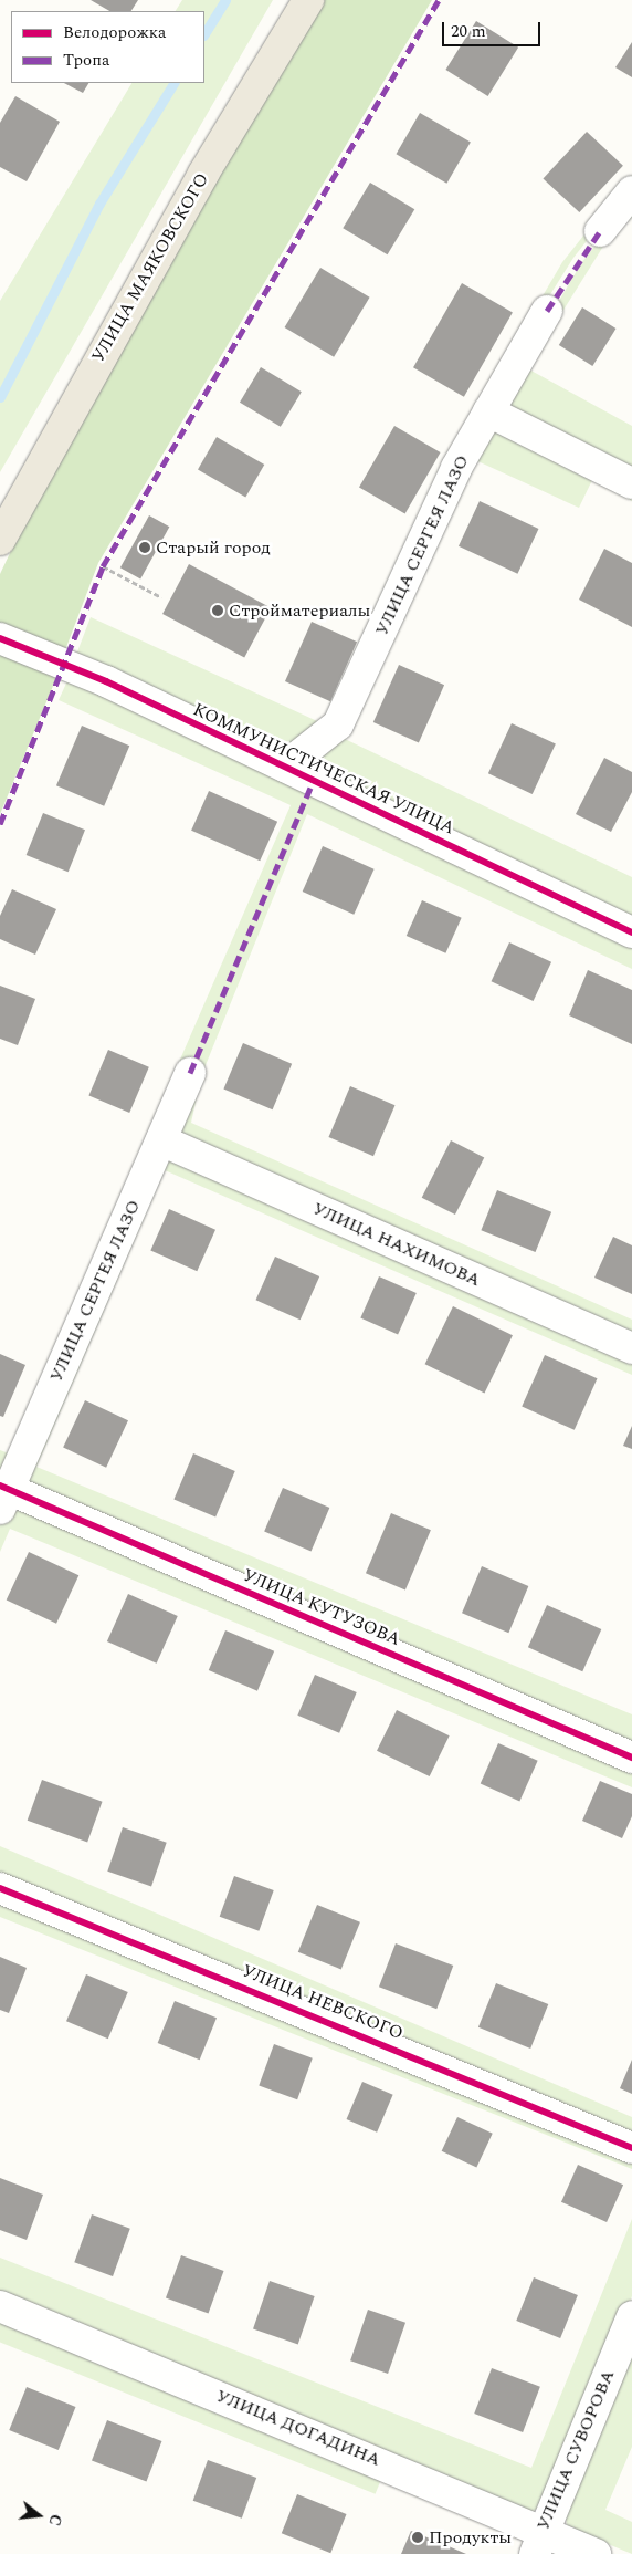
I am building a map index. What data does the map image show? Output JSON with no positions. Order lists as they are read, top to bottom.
{
  "streets": {
    "main road": ["УЛИЦА МАЯКОВСКОГО"],
    "street": [
      "УЛИЦА СЕРГЕЯ ЛАЗО",
      "КОММУНИСТИЧЕСКАЯ УЛИЦА",
      "УЛИЦА НАХИМОВА",
      "УЛИЦА КУТУЗОВА",
      "УЛИЦА НЕВСКОГО",
      "УЛИЦА ДОГАДИНА",
      "УЛИЦА СУВОРОВА"
    ]
  },
  "crossings": [
    ["УЛИЦА СЕРГЕЯ ЛАЗО", "КОММУНИСТИЧЕСКАЯ УЛИЦА"],
    ["УЛИЦА СЕРГЕЯ ЛАЗО", "УЛИЦА НАХИМОВА"],
    ["УЛИЦА СЕРГЕЯ ЛАЗО", "УЛИЦА КУТУЗОВА"],
    ["УЛИЦА ДОГАДИНА", "УЛИЦА СУВОРОВА"]
  ],
  "places": ["Старый город", "Стройматериалы", "Продукты"],
  "legend": ["Велодорожка", "Тропа"],
  "scale_bar": "20 m",
  "north": "right"
}
